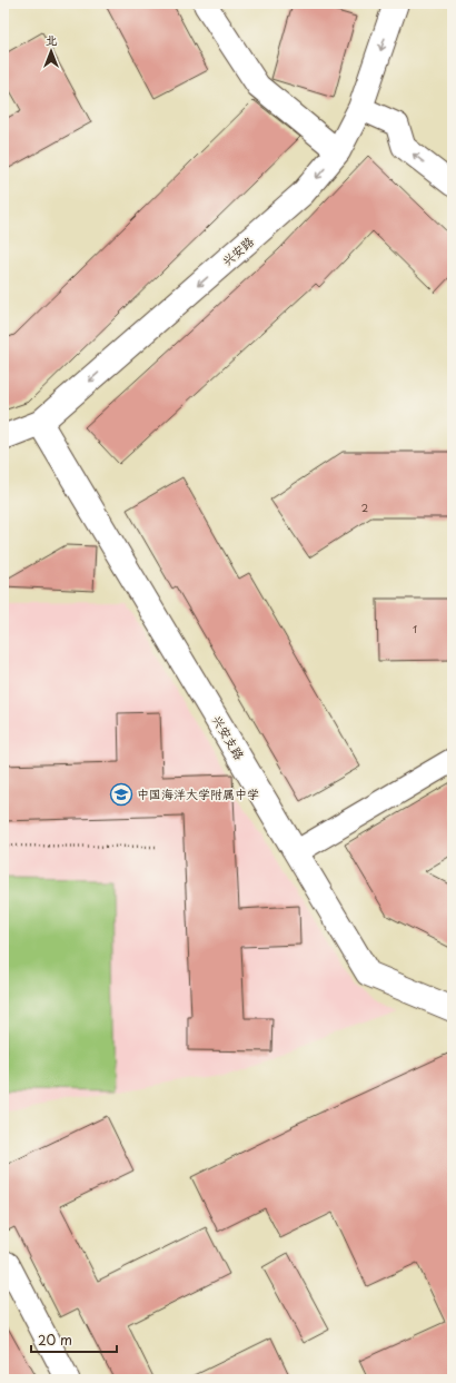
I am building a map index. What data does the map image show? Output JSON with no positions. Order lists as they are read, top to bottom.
{
  "streets": {
    "street": ["兴安路", "兴安支路"]
  },
  "crossings": [
    ["兴安路", "兴安支路"]
  ],
  "one_way": ["兴安路"],
  "places": {
    "school or university": ["中国海洋大学附属中学"]
  },
  "house_numbers": ["2", "1"],
  "scale_bar": "20 m",
  "north": "top"
}
